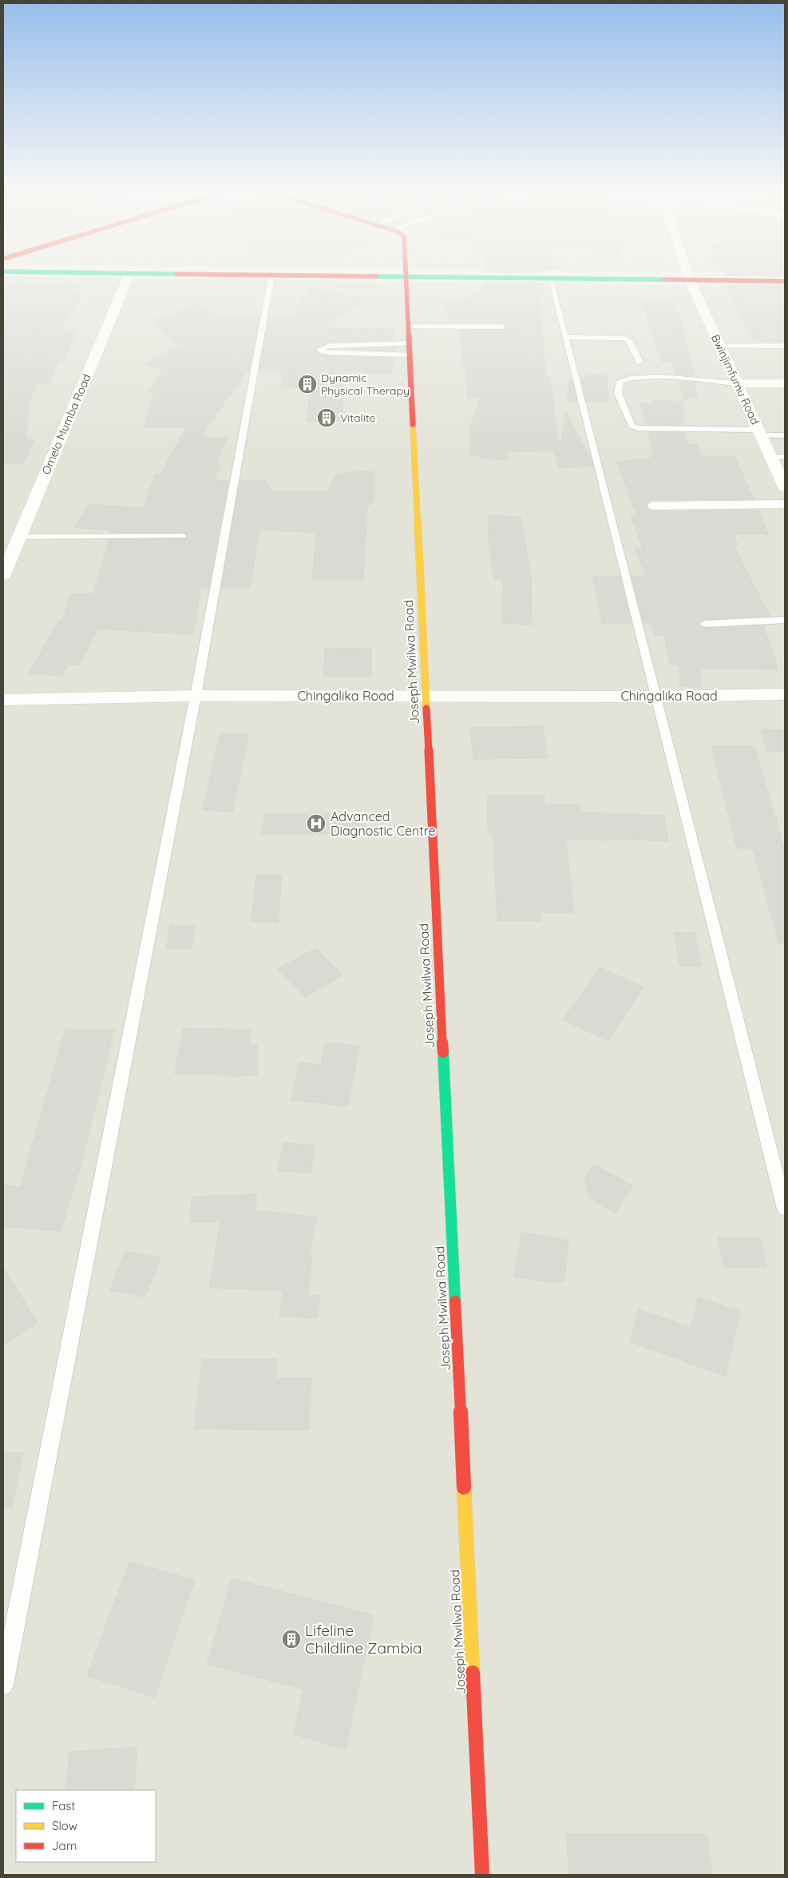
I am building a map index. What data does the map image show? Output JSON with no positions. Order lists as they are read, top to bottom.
{
  "streets": {
    "street": [
      "Bwinjimfumu Road",
      "Omelo Mumba Road",
      "Joseph Mwilwa Road",
      "Chingalika Road"
    ]
  },
  "crossings": [
    ["Joseph Mwilwa Road", "Chingalika Road"]
  ],
  "places": {
    "building": ["Dynamic Physical Therapy", "Vitalite", "Lifeline Childline Zambia"],
    "hospital": ["Advanced Diagnostic Centre"]
  },
  "legend": ["Fast", "Slow", "Jam"]
}
